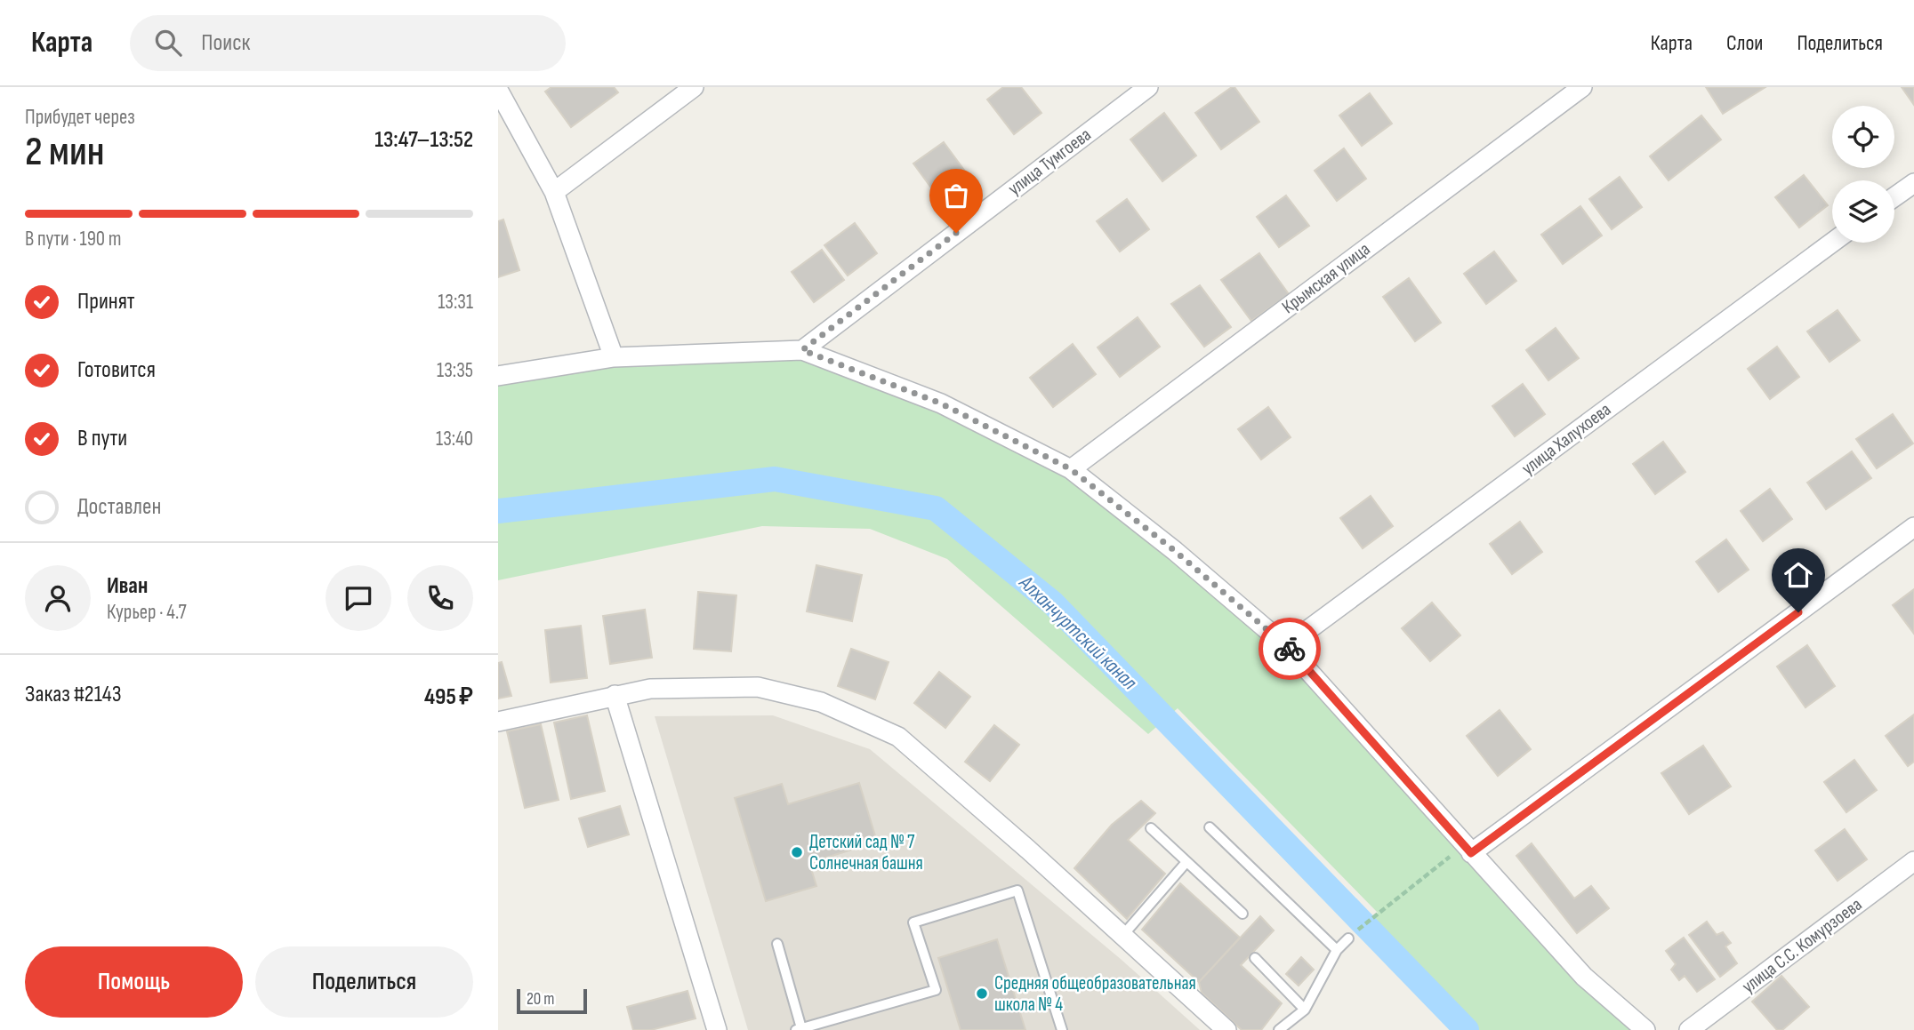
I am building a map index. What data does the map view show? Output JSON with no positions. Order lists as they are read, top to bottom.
{
  "streets": {
    "street": [
      "улица Тумгоева",
      "Крымская улица",
      "улица Халухоева",
      "улица С.С. Комурзоева"
    ]
  },
  "water": ["Алханчуртский канал"],
  "places": ["Детский сад № 7 Солнечная башня", "Средняя общеобразовательная школа № 4"],
  "scale_bar": "20 m",
  "page": {
    "header": "Карта",
    "search": "Поиск",
    "nav": ["Карта", "Слои", "Поделиться"],
    "heading": ["2 мин", "Прибудет через", "13:47–13:52"],
    "panel": [
      "Иван",
      "Курьер · 4.7",
      "Заказ #2143",
      "495 ₽"
    ],
    "bar": "В пути · 190 m",
    "list": [
      ["Принят", "13:31"],
      ["Готовится", "13:35"],
      ["В пути", "13:40"],
      "Доставлен"
    ],
    "buttons": ["Помощь", "Поделиться"],
    "scale": "20 m"
  }
}
